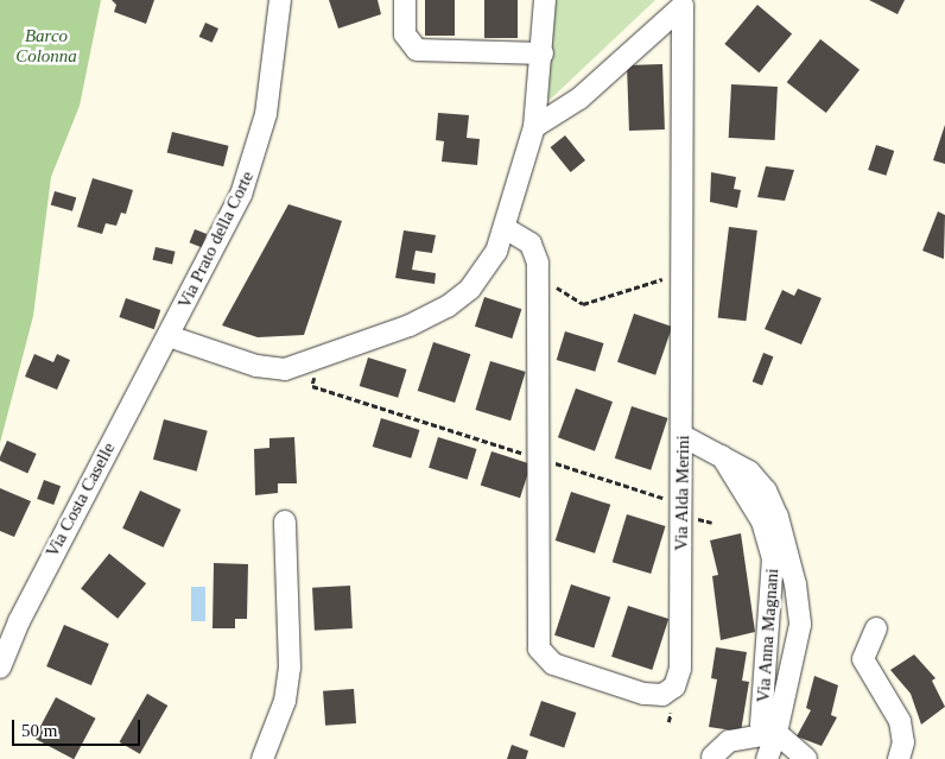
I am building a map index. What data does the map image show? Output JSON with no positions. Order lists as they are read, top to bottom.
{
  "streets": {
    "street": [
      "Via Prato della Corte",
      "Via Alda Merini",
      "Via Costa Caselle",
      "Via Anna Magnani"
    ]
  },
  "crossings": [
    ["Via Prato della Corte", "Via Costa Caselle"]
  ],
  "parks": ["Barco Colonna"],
  "scale_bar": "50 m"
}
